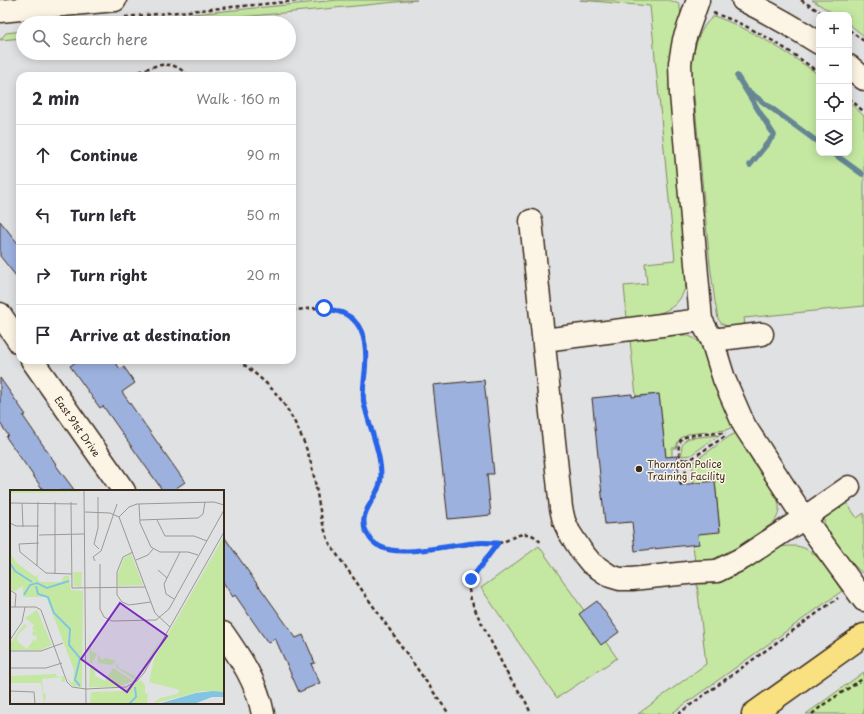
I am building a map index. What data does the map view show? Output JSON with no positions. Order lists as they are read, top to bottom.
{
  "streets": {
    "street": ["East 91st Drive"]
  },
  "places": ["Thornton Police Training Facility"],
  "page": {
    "map_buttons": ["+", "−"],
    "search": "Search here",
    "heading": ["2 min", "Walk · 160 m"],
    "list": [
      ["Continue", "90 m"],
      ["Turn left", "50 m"],
      ["Turn right", "20 m"],
      "Arrive at destination"
    ]
  }
}
